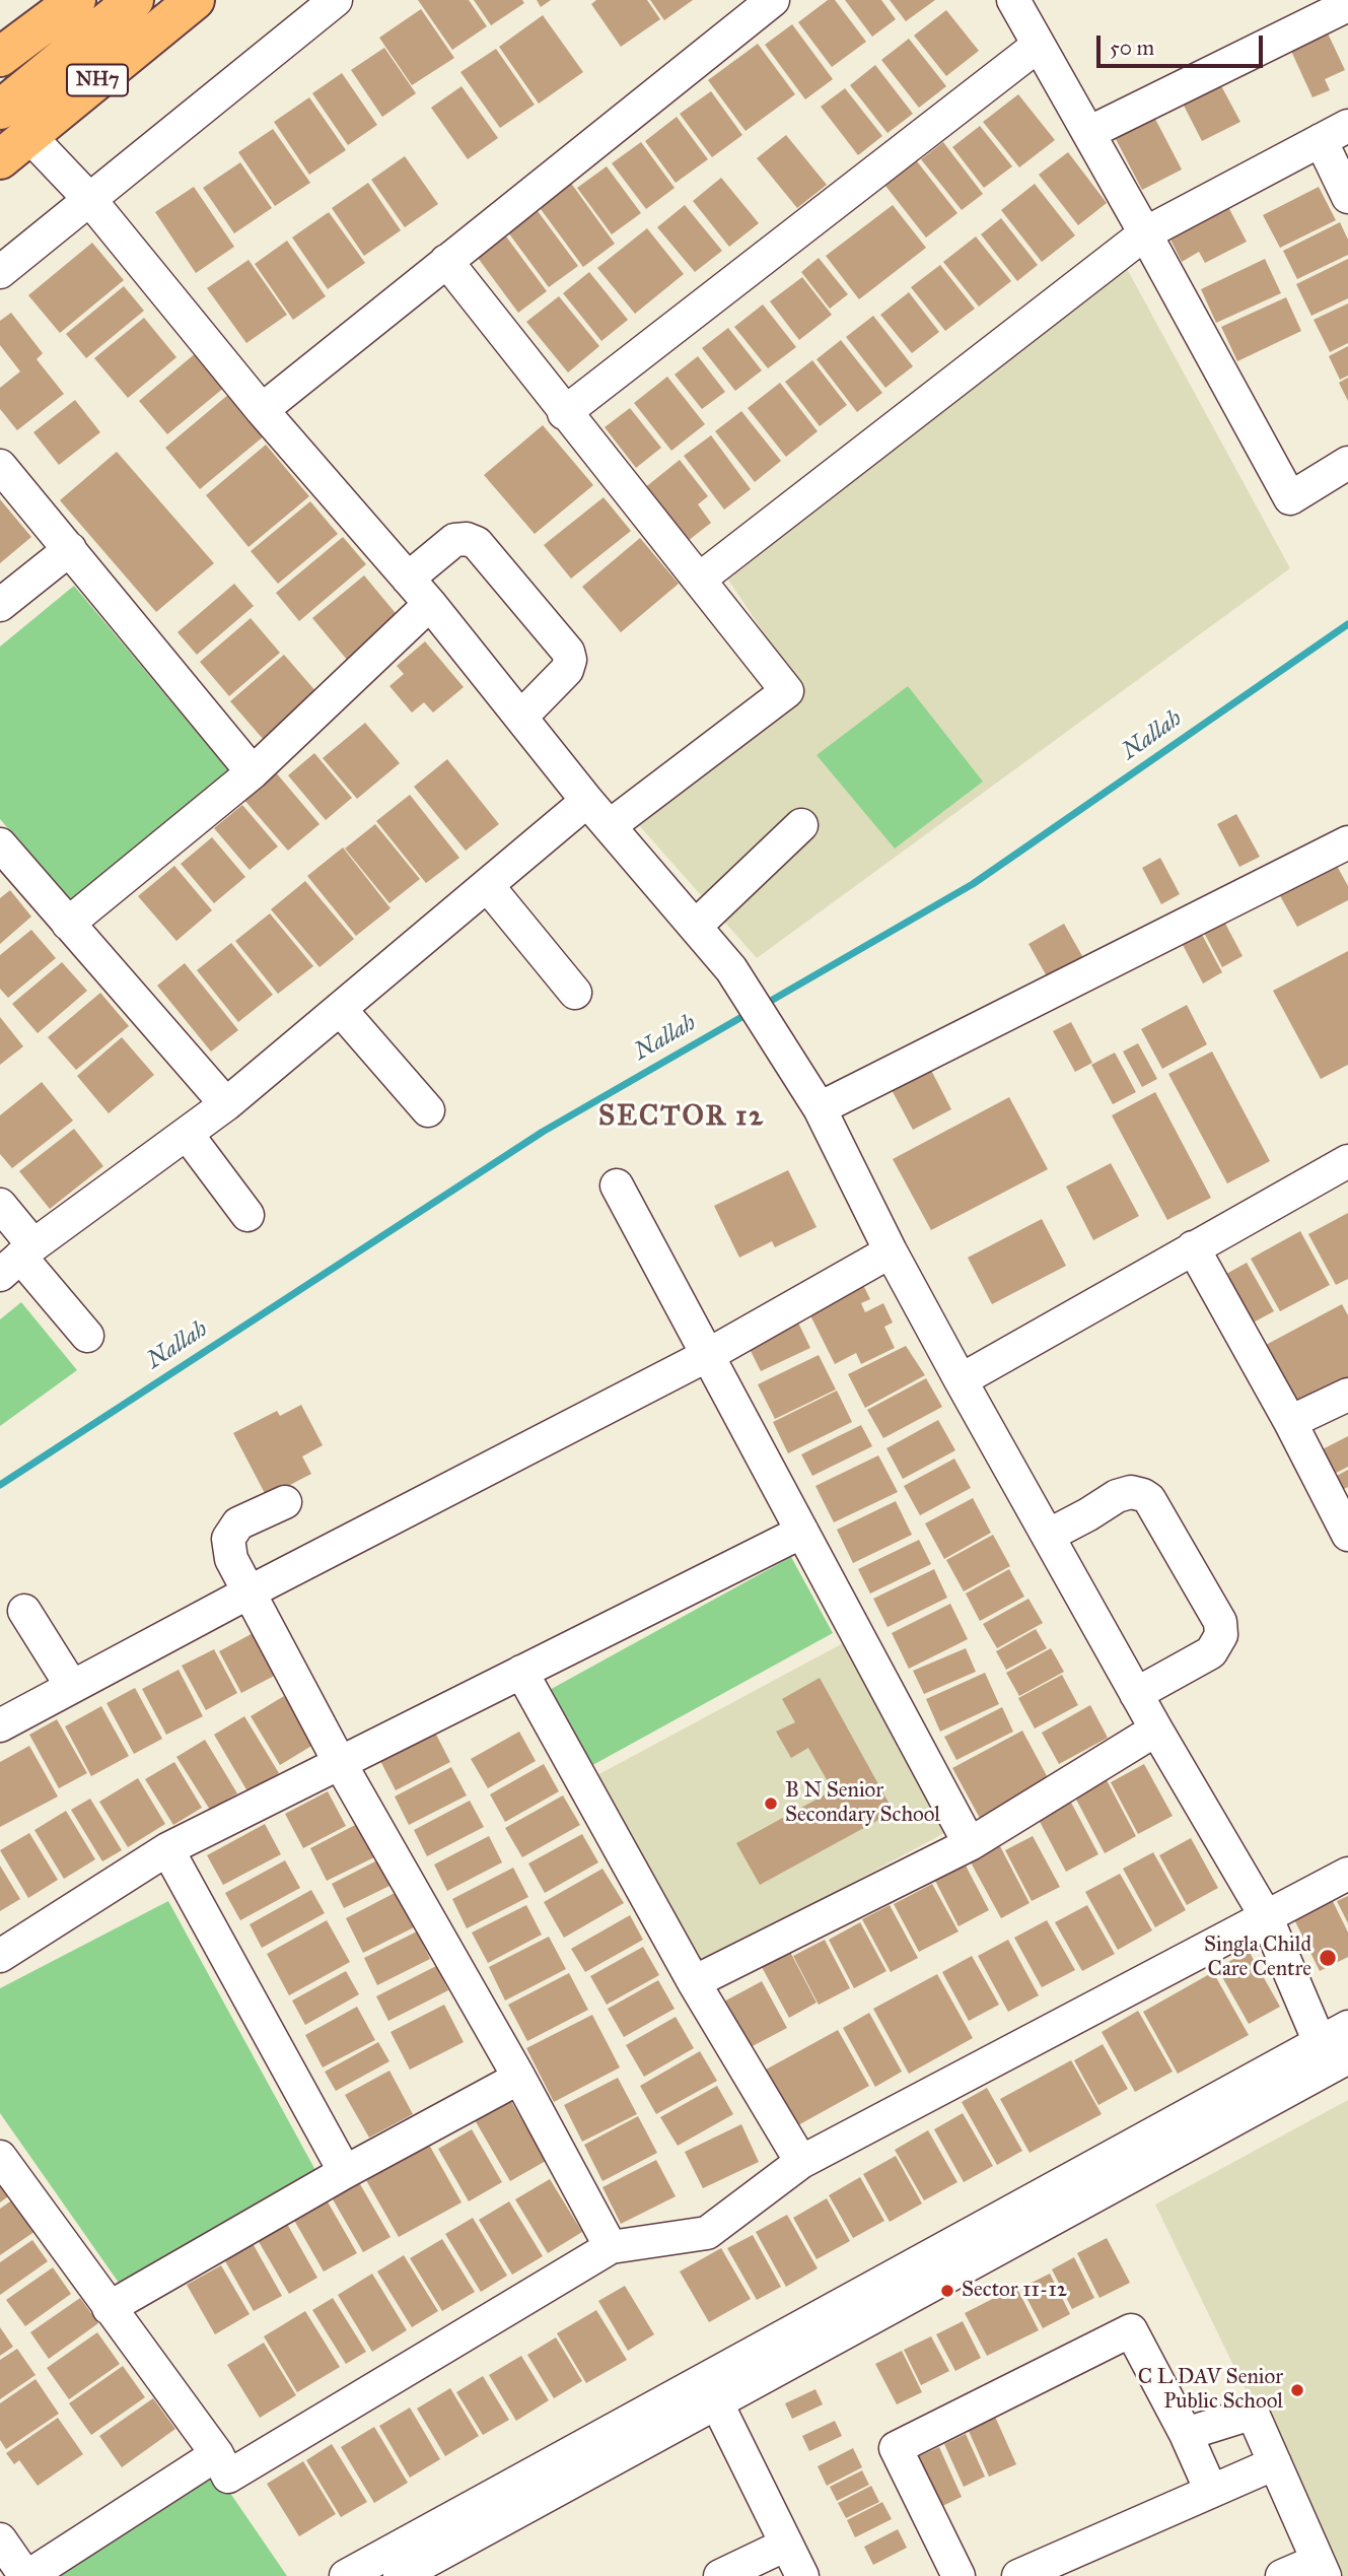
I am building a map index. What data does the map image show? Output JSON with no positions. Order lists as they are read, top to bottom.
{
  "streets": {
    "highway": ["NH7"]
  },
  "districts": ["SECTOR 12"],
  "water": ["Nallah"],
  "places": [
    "B N Senior Secondary School",
    "Singla Child Care Centre",
    "Sector 11-12",
    "C L DAV Senior Public School"
  ],
  "scale_bar": "50 m"
}
